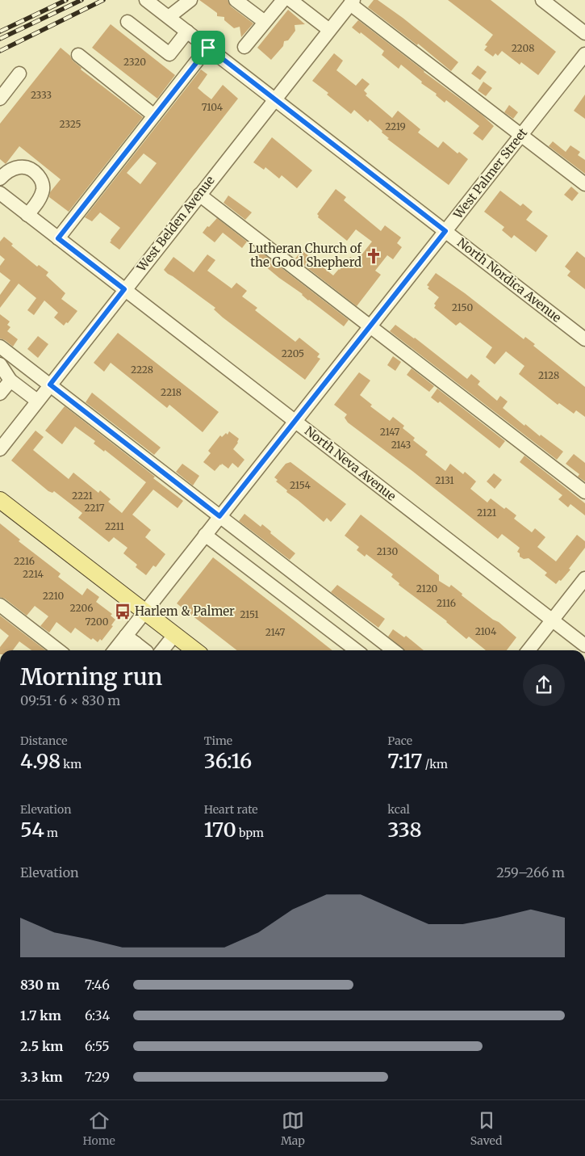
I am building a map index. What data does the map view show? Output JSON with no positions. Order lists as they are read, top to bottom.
{
  "streets": {
    "street": [
      "West Palmer Street",
      "West Belden Avenue",
      "North Nordica Avenue",
      "North Neva Avenue"
    ]
  },
  "crossings": [
    ["West Palmer Street", "North Nordica Avenue"],
    ["West Palmer Street", "North Neva Avenue"],
    ["West Belden Avenue", "North Nordica Avenue"],
    ["West Belden Avenue", "North Neva Avenue"]
  ],
  "places": {
    "church": ["Lutheran Church of the Good Shepherd"],
    "bus stop": ["Harlem & Palmer"]
  },
  "house_numbers": [
    "2208",
    "2320",
    "2333",
    "7104",
    "2325",
    "2219",
    "2150",
    "2205",
    "2228",
    "2128",
    "2218",
    "2147",
    "2143",
    "2131",
    "2154",
    "2221",
    "2217",
    "2121",
    "2211",
    "2130",
    "2216",
    "2214",
    "2120",
    "2210",
    "2116",
    "2206",
    "2151",
    "7200",
    "2104",
    "2147"
  ],
  "page": {
    "heading": ["Morning run", "09:51 · 6 × 830 m"],
    "stats": [
      ["Distance", "4.98 km"],
      ["Time", "36:16"],
      ["Pace", "7:17 /km"],
      ["Elevation", "54 m"],
      ["Heart rate", "170 bpm"],
      ["kcal", "338"]
    ],
    "chart": ["Elevation", "259–266 m"],
    "list": [
      {
        "name": "830 m",
        "note": "7:46"
      },
      {
        "name": "1.7 km",
        "note": "6:34"
      },
      {
        "name": "2.5 km",
        "note": "6:55"
      },
      {
        "name": "3.3 km",
        "note": "7:29"
      }
    ],
    "tabs": ["Home", "Map", "Saved"]
  }
}
